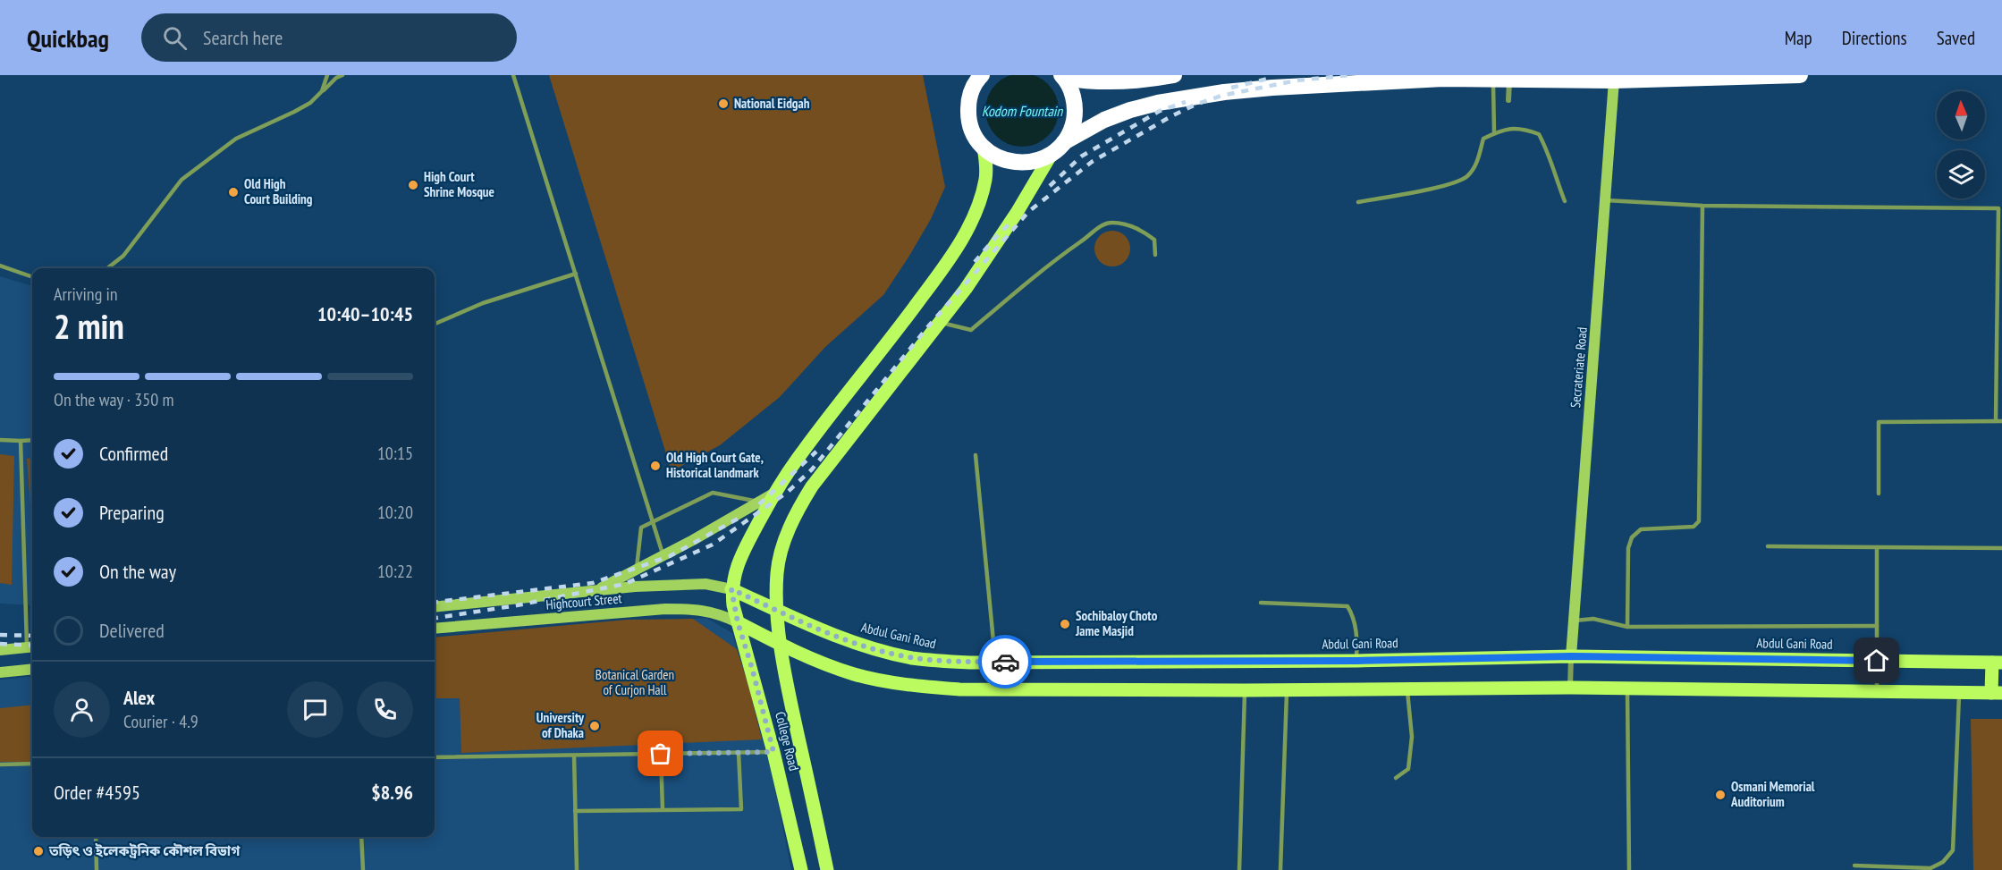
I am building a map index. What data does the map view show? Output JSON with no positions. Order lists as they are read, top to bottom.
{
  "streets": {
    "main road": [
      "Secrateriate Road",
      "Highcourt Street",
      "Abdul Gani Road",
      "College Road"
    ]
  },
  "crossings": [
    ["Secrateriate Road", "Abdul Gani Road"],
    ["Highcourt Street", "Abdul Gani Road"],
    ["Highcourt Street", "College Road"],
    ["Abdul Gani Road", "College Road"]
  ],
  "water": ["Kodom Fountain"],
  "parks": ["Botanical Garden of Curjon Hall"],
  "places": [
    "National Eidgah",
    "High Court Shrine Mosque",
    "Old High Court Building",
    "Old High Court Gate, Historical landmark",
    "Sochibaloy Choto Jame Masjid",
    "University of Dhaka",
    "Osmani Memorial Auditorium",
    "তড়িৎ ও ইলেকট্রনিক কৌশল বিভাগ"
  ],
  "north": "top",
  "page": {
    "header": "Quickbag",
    "search": "Search here",
    "nav": ["Map", "Directions", "Saved"],
    "heading": ["2 min", "Arriving in", "10:40–10:45"],
    "panel": [
      "Alex",
      "Courier · 4.9",
      "Order #4595",
      "$8.96"
    ],
    "bar": "On the way · 350 m",
    "list": [
      ["Confirmed", "10:15"],
      ["Preparing", "10:20"],
      ["On the way", "10:22"],
      "Delivered"
    ]
  }
}
